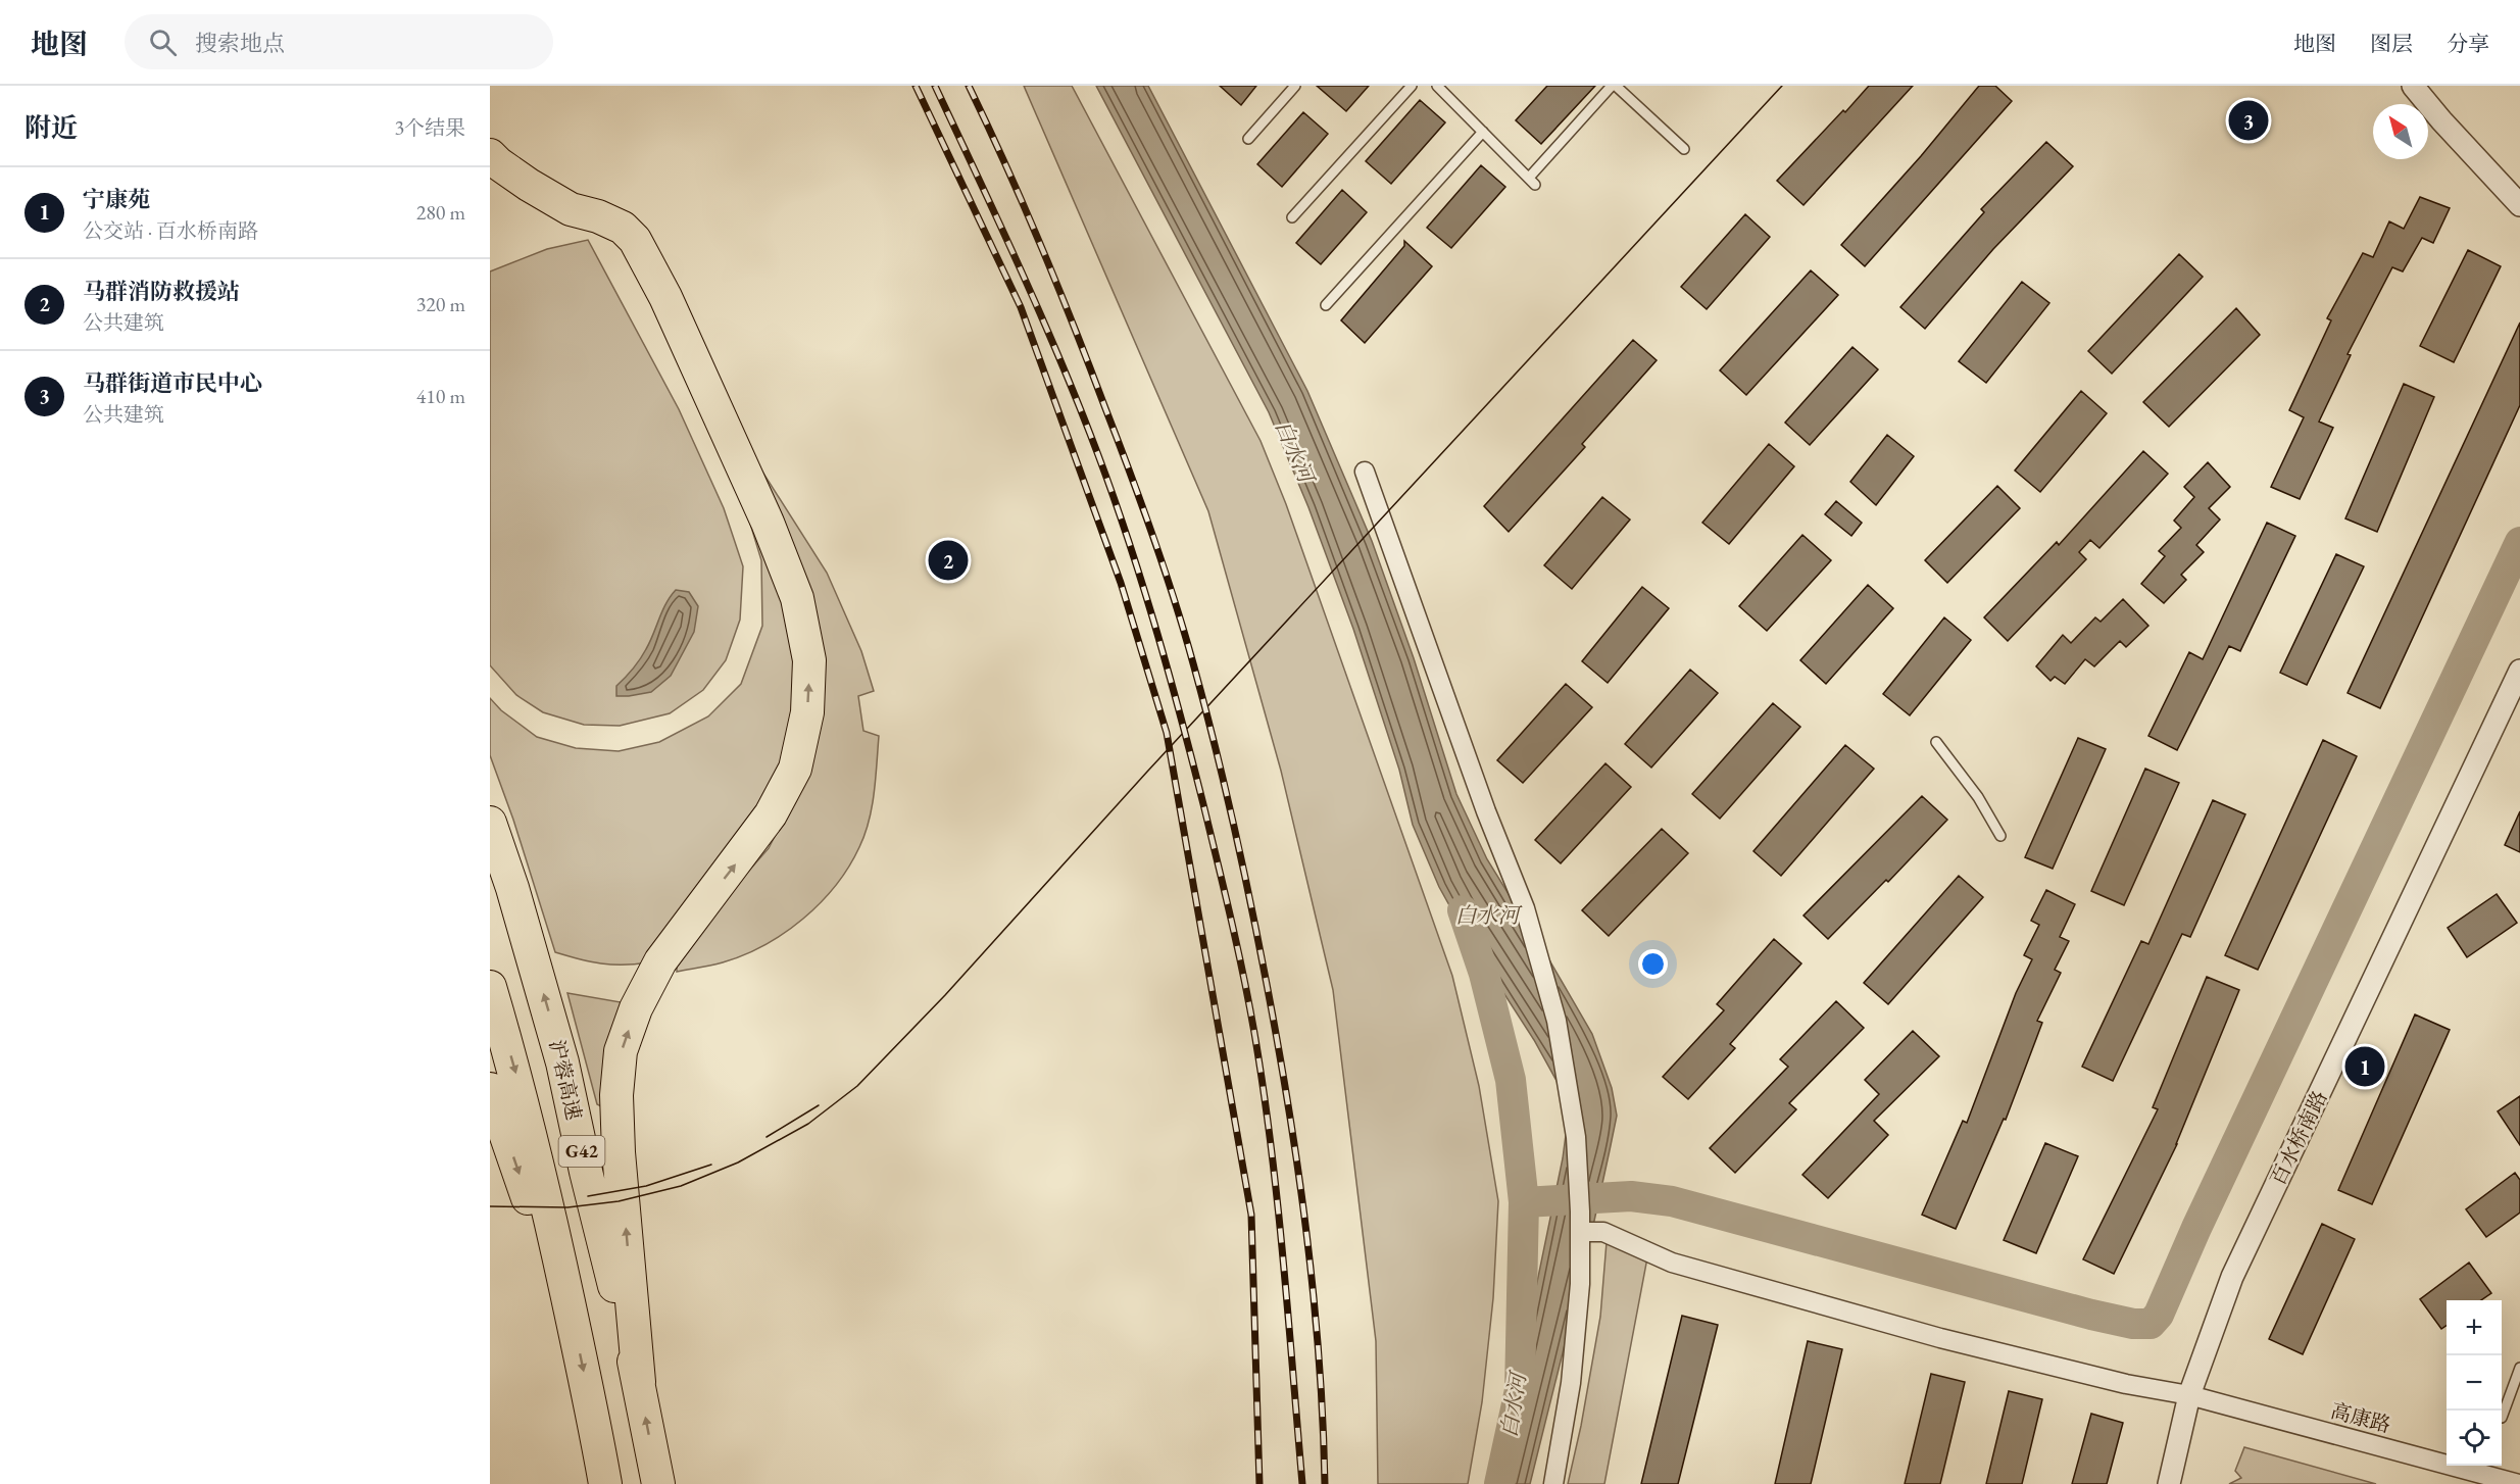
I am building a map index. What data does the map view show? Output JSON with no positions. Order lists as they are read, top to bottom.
{
  "streets": {
    "highway": ["沪蓉高速", "G42"],
    "street": ["百水桥南路", "高康路"]
  },
  "crossings": [
    ["百水桥南路", "高康路"]
  ],
  "water": ["白水河"],
  "north": "top left",
  "page": {
    "header": "地图",
    "search": "搜索地点",
    "nav": ["地图", "图层", "分享"],
    "heading": ["附近", "3个结果"],
    "pins": ["3", "2", "1"],
    "list": [
      {
        "mark": "1",
        "name": "宁康苑",
        "note": "公交站 · 百水桥南路",
        "value": "280 m"
      },
      {
        "mark": "2",
        "name": "马群消防救援站",
        "note": "公共建筑",
        "value": "320 m"
      },
      {
        "mark": "3",
        "name": "马群街道市民中心",
        "note": "公共建筑",
        "value": "410 m"
      }
    ],
    "map_buttons": ["+", "−"]
  }
}
